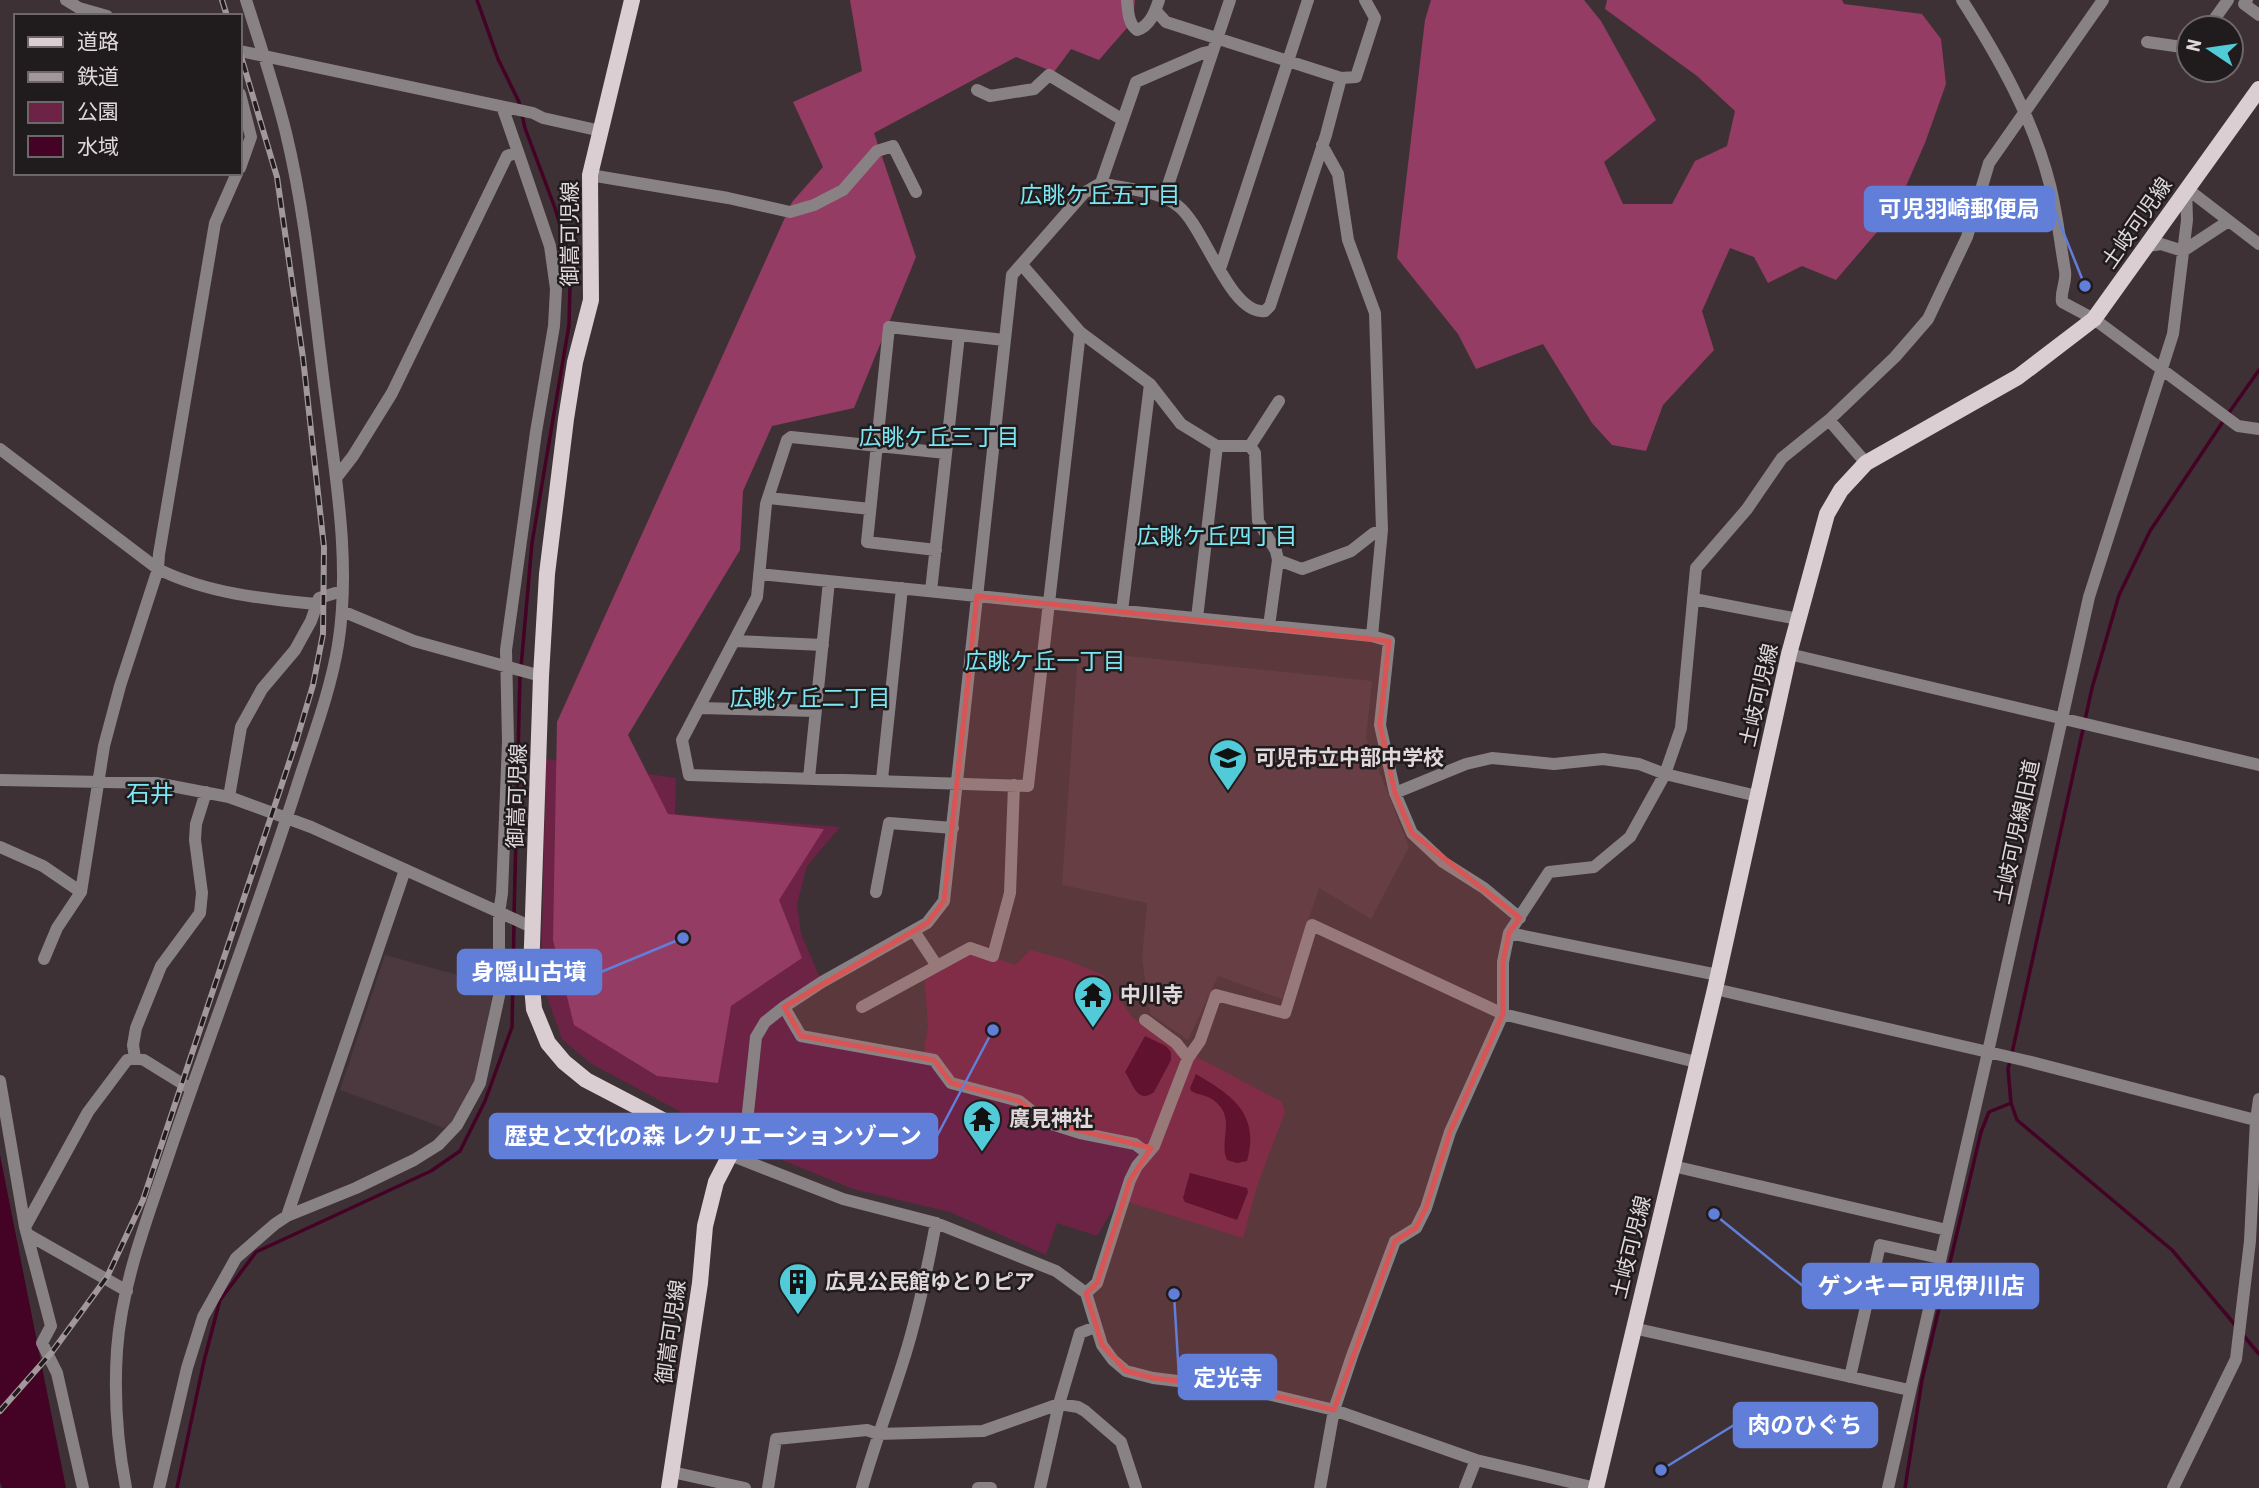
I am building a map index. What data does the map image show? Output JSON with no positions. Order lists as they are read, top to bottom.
{
  "streets": {
    "main road": ["土岐可児線", "御嵩可児線"],
    "street": ["土岐可児線旧道"]
  },
  "crossings": [
    ["土岐可児線", "土岐可児線旧道"]
  ],
  "districts": [
    "広眺ケ丘五丁目",
    "広眺ケ丘三丁目",
    "広眺ケ丘四丁目",
    "広眺ケ丘一丁目",
    "広眺ケ丘二丁目",
    "石井"
  ],
  "places": {
    "other": [
      "可児羽崎郵便局",
      "身隠山古墳",
      "歴史と文化の森 レクリエーションゾーン",
      "ゲンキー可児伊川店",
      "定光寺",
      "肉のひぐち"
    ],
    "school or university": ["可児市立中部中学校"],
    "temple": ["中川寺", "廣見神社"],
    "building": ["広見公民館ゆとりピア"]
  },
  "legend": [
    "道路",
    "鉄道",
    "公園",
    "水域"
  ],
  "north": "left"
}
